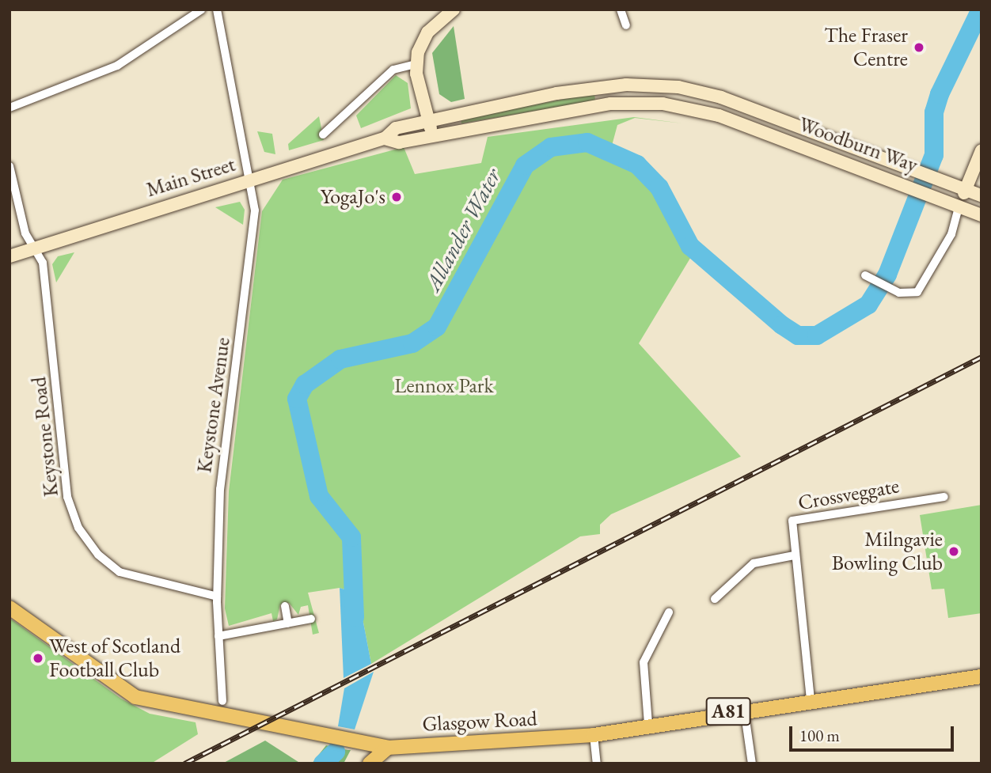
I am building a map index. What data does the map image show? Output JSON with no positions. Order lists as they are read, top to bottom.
{
  "streets": {
    "main road": [
      "Woodburn Way",
      "Main Street",
      "A81",
      "Glasgow Road"
    ],
    "street": ["Keystone Avenue", "Keystone Road", "Crossveggate"]
  },
  "crossings": [
    ["Woodburn Way", "Main Street"],
    ["Main Street", "Keystone Avenue"],
    ["Main Street", "Keystone Road"],
    ["Keystone Avenue", "Keystone Road"],
    ["Crossveggate", "Glasgow Road"]
  ],
  "water": ["Allander Water"],
  "parks": ["Lennox Park"],
  "places": [
    "The Fraser Centre",
    "YogaJo's",
    "Milngavie Bowling Club",
    "West of Scotland Football Club"
  ],
  "scale_bar": "100 m"
}
